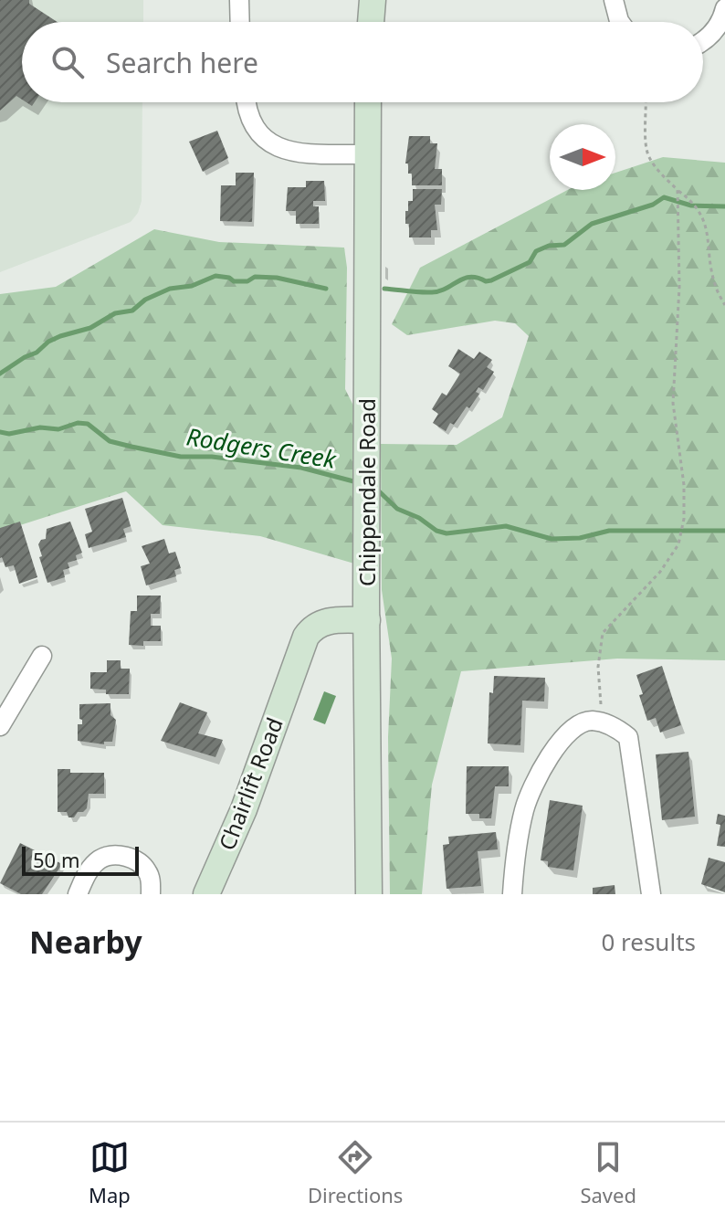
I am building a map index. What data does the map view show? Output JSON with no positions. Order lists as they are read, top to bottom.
{
  "streets": {
    "street": ["Chippendale Road", "Chairlift Road"]
  },
  "crossings": [
    ["Chippendale Road", "Chairlift Road"]
  ],
  "water": ["Rodgers Creek"],
  "scale_bar": "50 m",
  "north": "right",
  "page": {
    "search": "Search here",
    "scale": "50 m",
    "heading": ["Nearby", "0 results"],
    "nav": ["Map", "Directions", "Saved"]
  }
}
